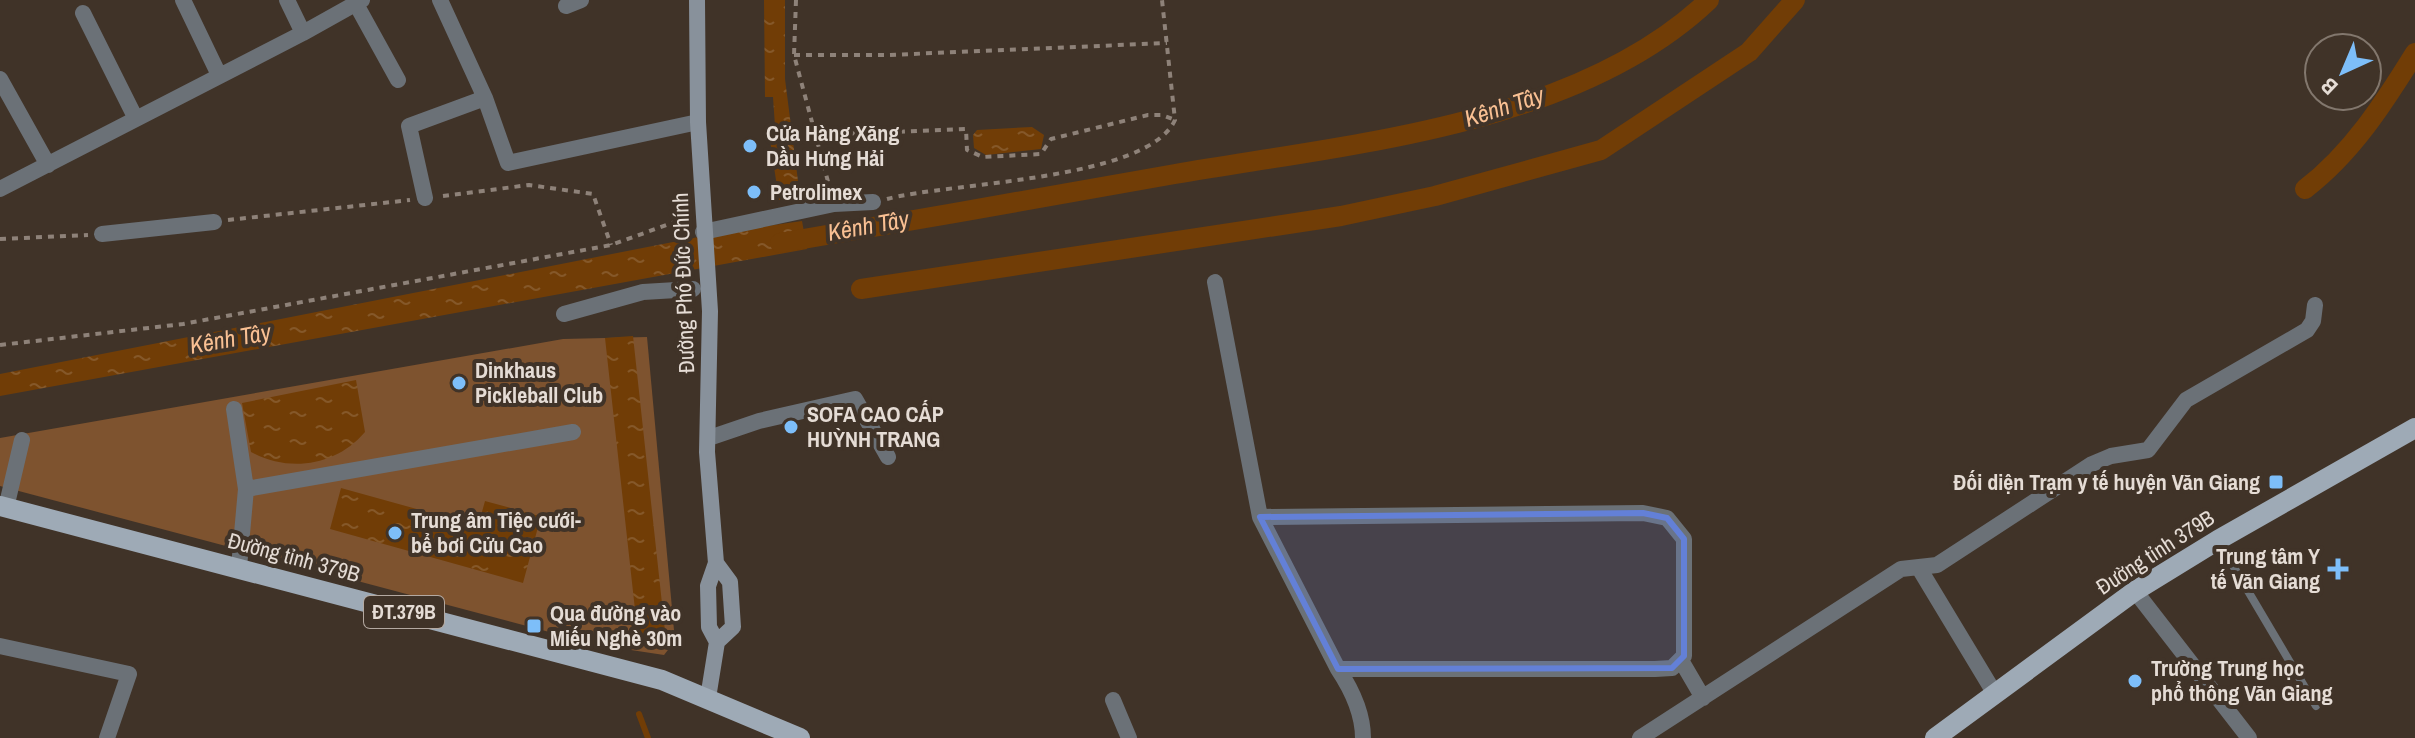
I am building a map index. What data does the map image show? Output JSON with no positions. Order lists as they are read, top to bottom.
{
  "streets": {
    "main road": ["Đường Phó Đức Chính", "Đường tỉnh 379B", "ĐT.379B"]
  },
  "crossings": [
    ["Đường Phó Đức Chính", "Đường tỉnh 379B"]
  ],
  "water": ["Kênh Tây"],
  "places": {
    "other": [
      "Cửa Hàng Xăng Dầu Hưng Hải",
      "Petrolimex",
      "Dinkhaus Pickleball Club",
      "SOFA CAO CẤP HUỲNH TRANG",
      "Trung âm Tiệc cưới- bể bơi Cửu Cao",
      "Trường Trung học phổ thông Văn Giang"
    ],
    "transit": ["Đối diện Trạm y tế huyện Văn Giang", "Qua đường vào Miếu Nghè 30m"],
    "health": ["Trung tâm Y tế Văn Giang"]
  },
  "north": "bottom left"
}
